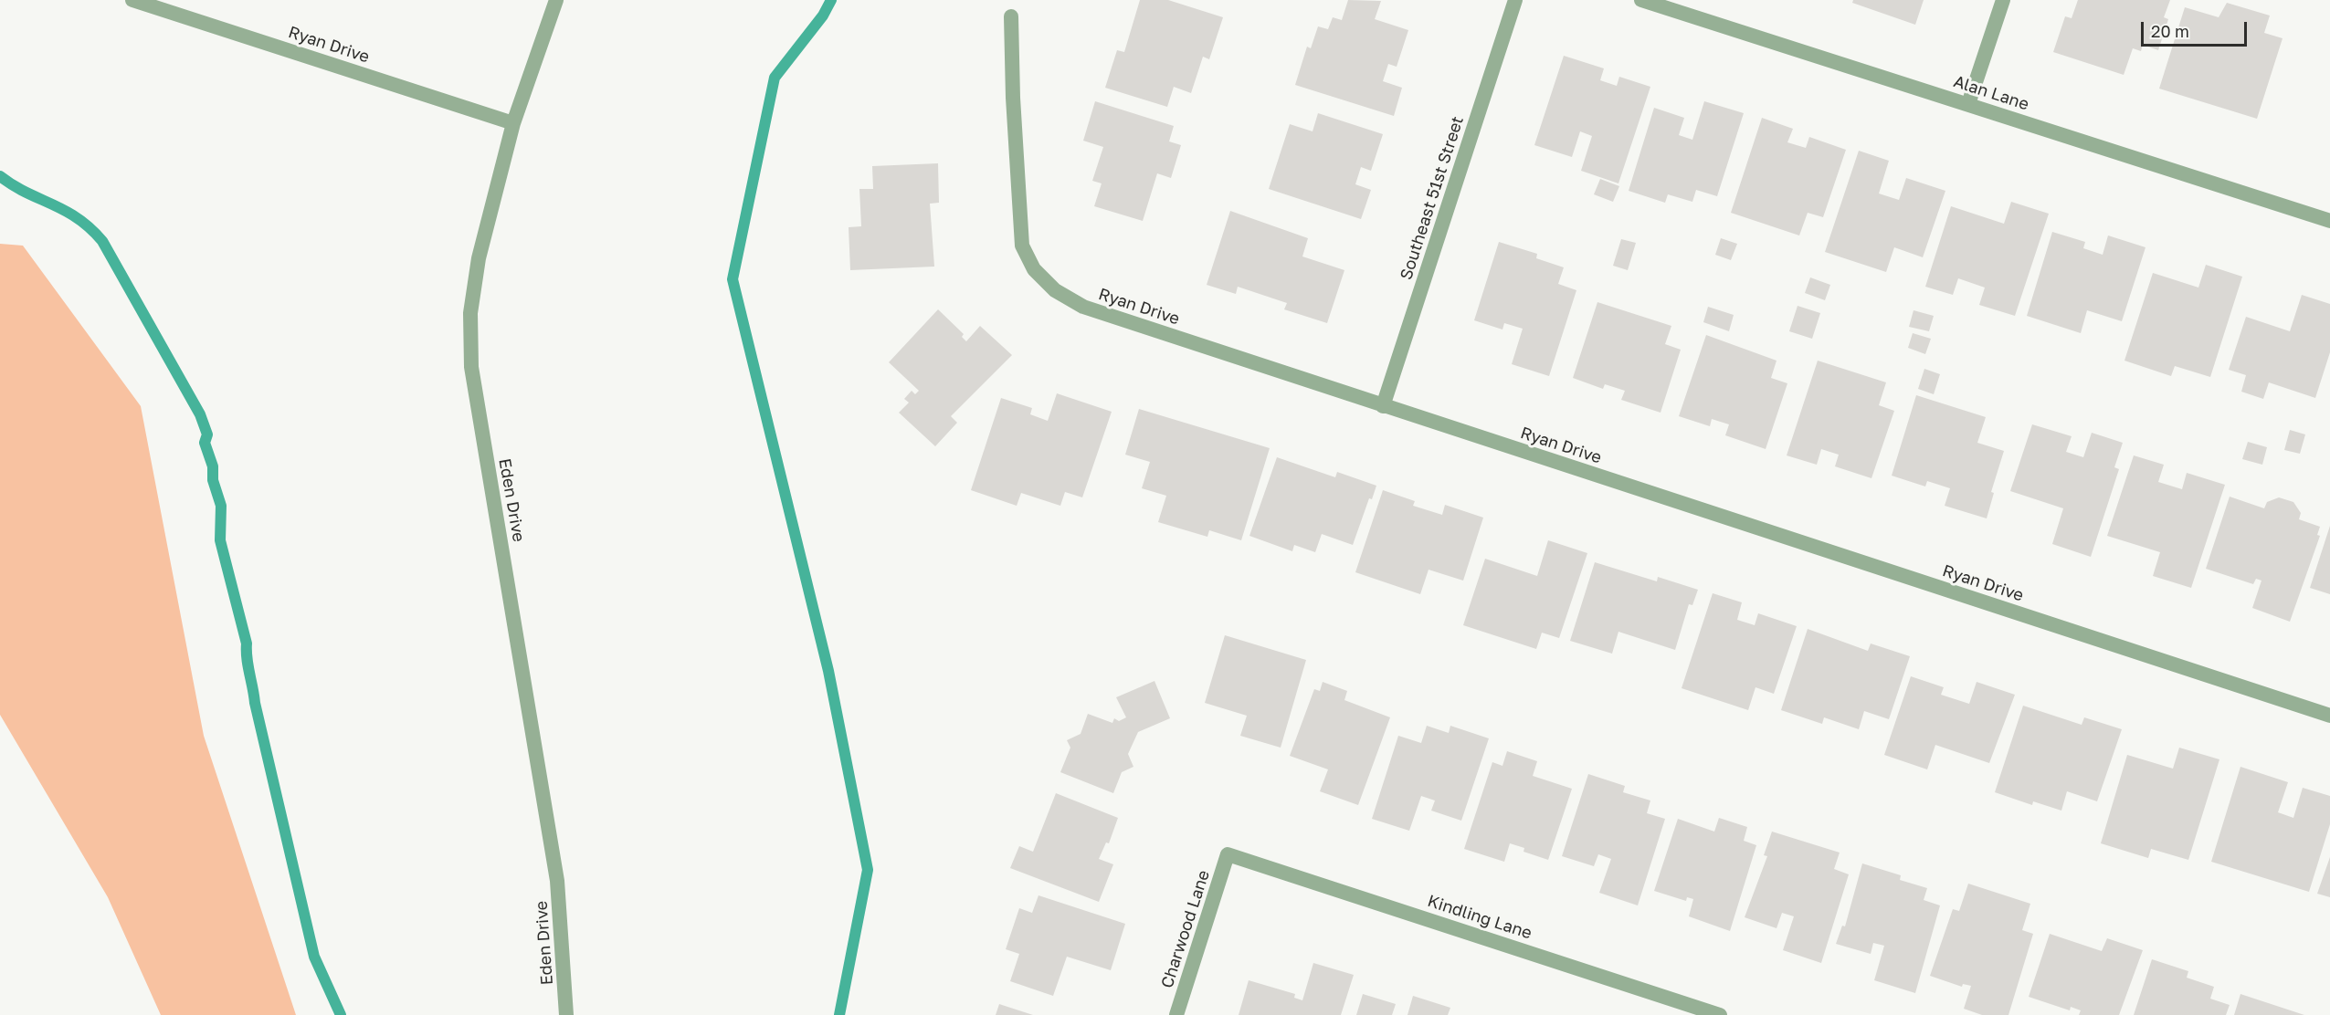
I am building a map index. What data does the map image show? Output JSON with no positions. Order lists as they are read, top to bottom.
{
  "streets": {
    "street": [
      "Ryan Drive",
      "Alan Lane",
      "Southeast 51st Street",
      "Eden Drive",
      "Kindling Lane",
      "Charwood Lane"
    ]
  },
  "crossings": [
    ["Ryan Drive", "Southeast 51st Street"],
    ["Ryan Drive", "Eden Drive"],
    ["Kindling Lane", "Charwood Lane"]
  ],
  "scale_bar": "20 m"
}
